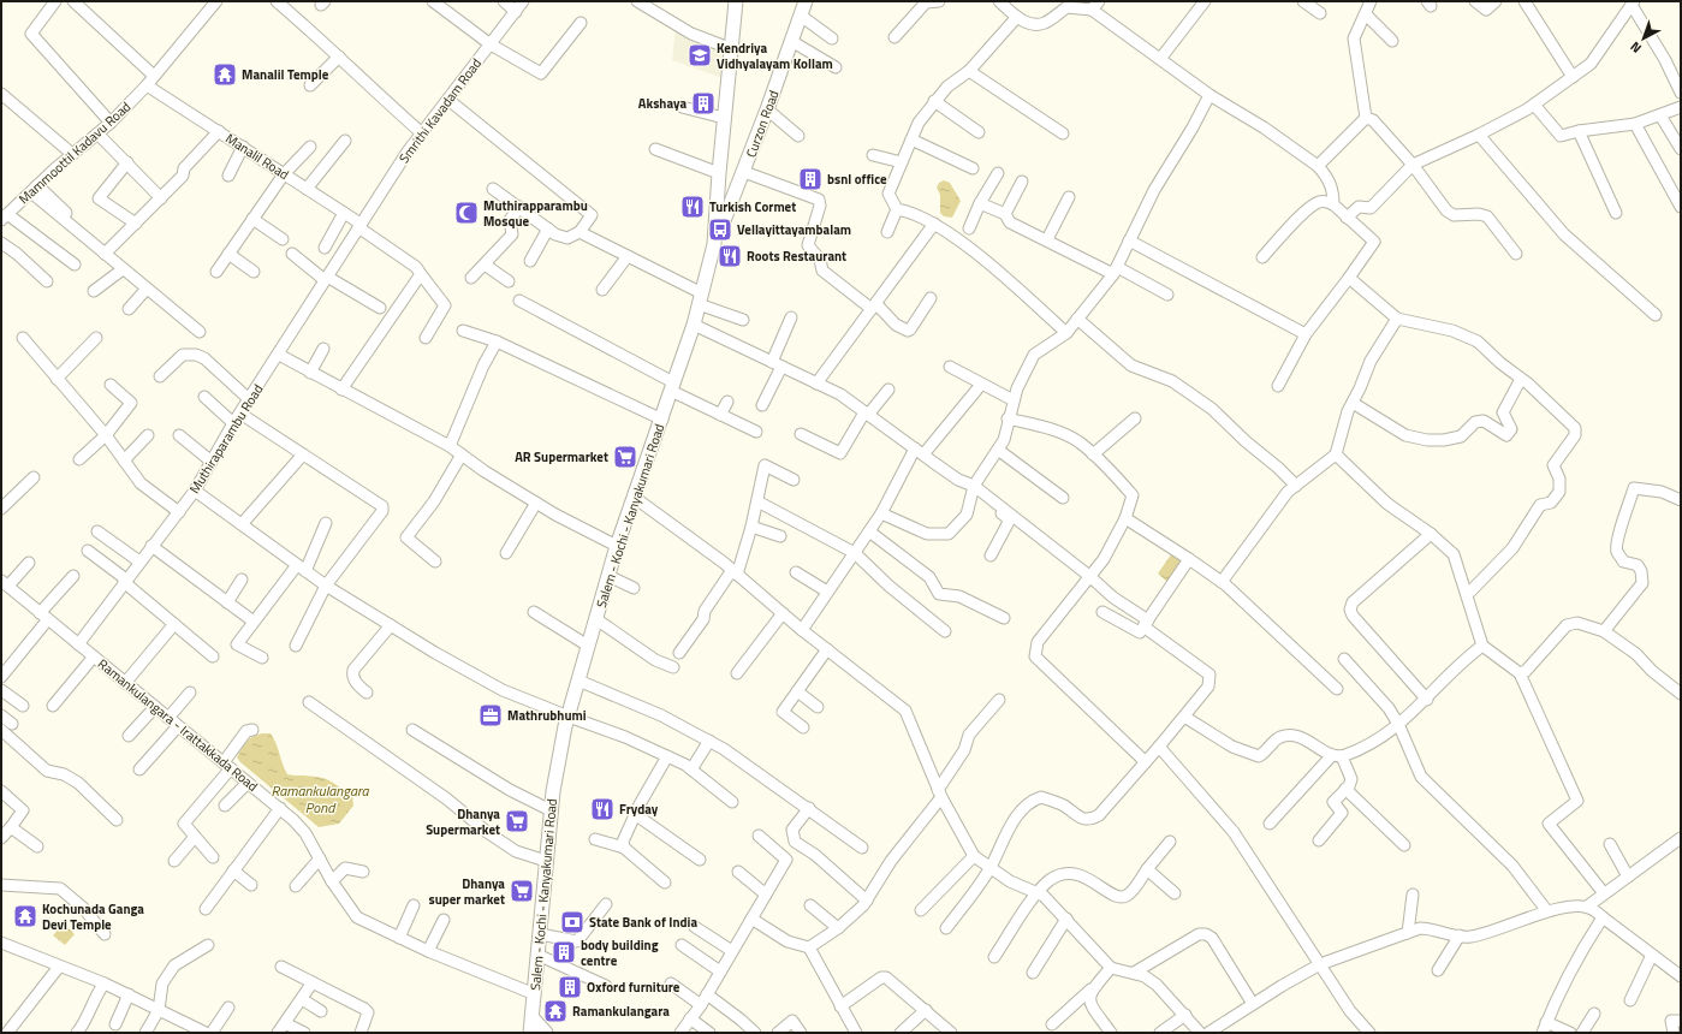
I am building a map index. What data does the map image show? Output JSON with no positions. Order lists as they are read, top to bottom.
{
  "streets": {
    "main road": ["Curzon Road", "Salem - Kochi - Kanyakumari Road"],
    "street": [
      "Smrithi Kavadam Road",
      "Mammoottil Kadavu Road",
      "Manalil Road",
      "Muthiraparambu Road",
      "Ramankulangara - Irattakkada Road"
    ]
  },
  "crossings": [
    ["Smrithi Kavadam Road", "Manalil Road"],
    ["Smrithi Kavadam Road", "Muthiraparambu Road"],
    ["Curzon Road", "Salem - Kochi - Kanyakumari Road"],
    ["Mammoottil Kadavu Road", "Manalil Road"],
    ["Manalil Road", "Muthiraparambu Road"],
    ["Muthiraparambu Road", "Ramankulangara - Irattakkada Road"],
    ["Salem - Kochi - Kanyakumari Road", "Ramankulangara - Irattakkada Road"]
  ],
  "water": ["Ramankulangara Pond"],
  "places": {
    "school or university": ["Kendriya Vidhyalayam Kollam"],
    "temple": ["Manalil Temple", "Kochunada Ganga Devi Temple", "Ramankulangara"],
    "building": [
      "Akshaya",
      "bsnl office",
      "body building centre",
      "Oxford furniture"
    ],
    "restaurant": ["Turkish Cormet", "Roots Restaurant", "Fryday"],
    "mosque": ["Muthirapparambu Mosque"],
    "bus stop": ["Vellayittayambalam"],
    "supermarket": ["AR Supermarket", "Dhanya Supermarket", "Dhanya super market"],
    "office": ["Mathrubhumi"],
    "bank": ["State Bank of India"]
  },
  "north": "bottom left"
}
